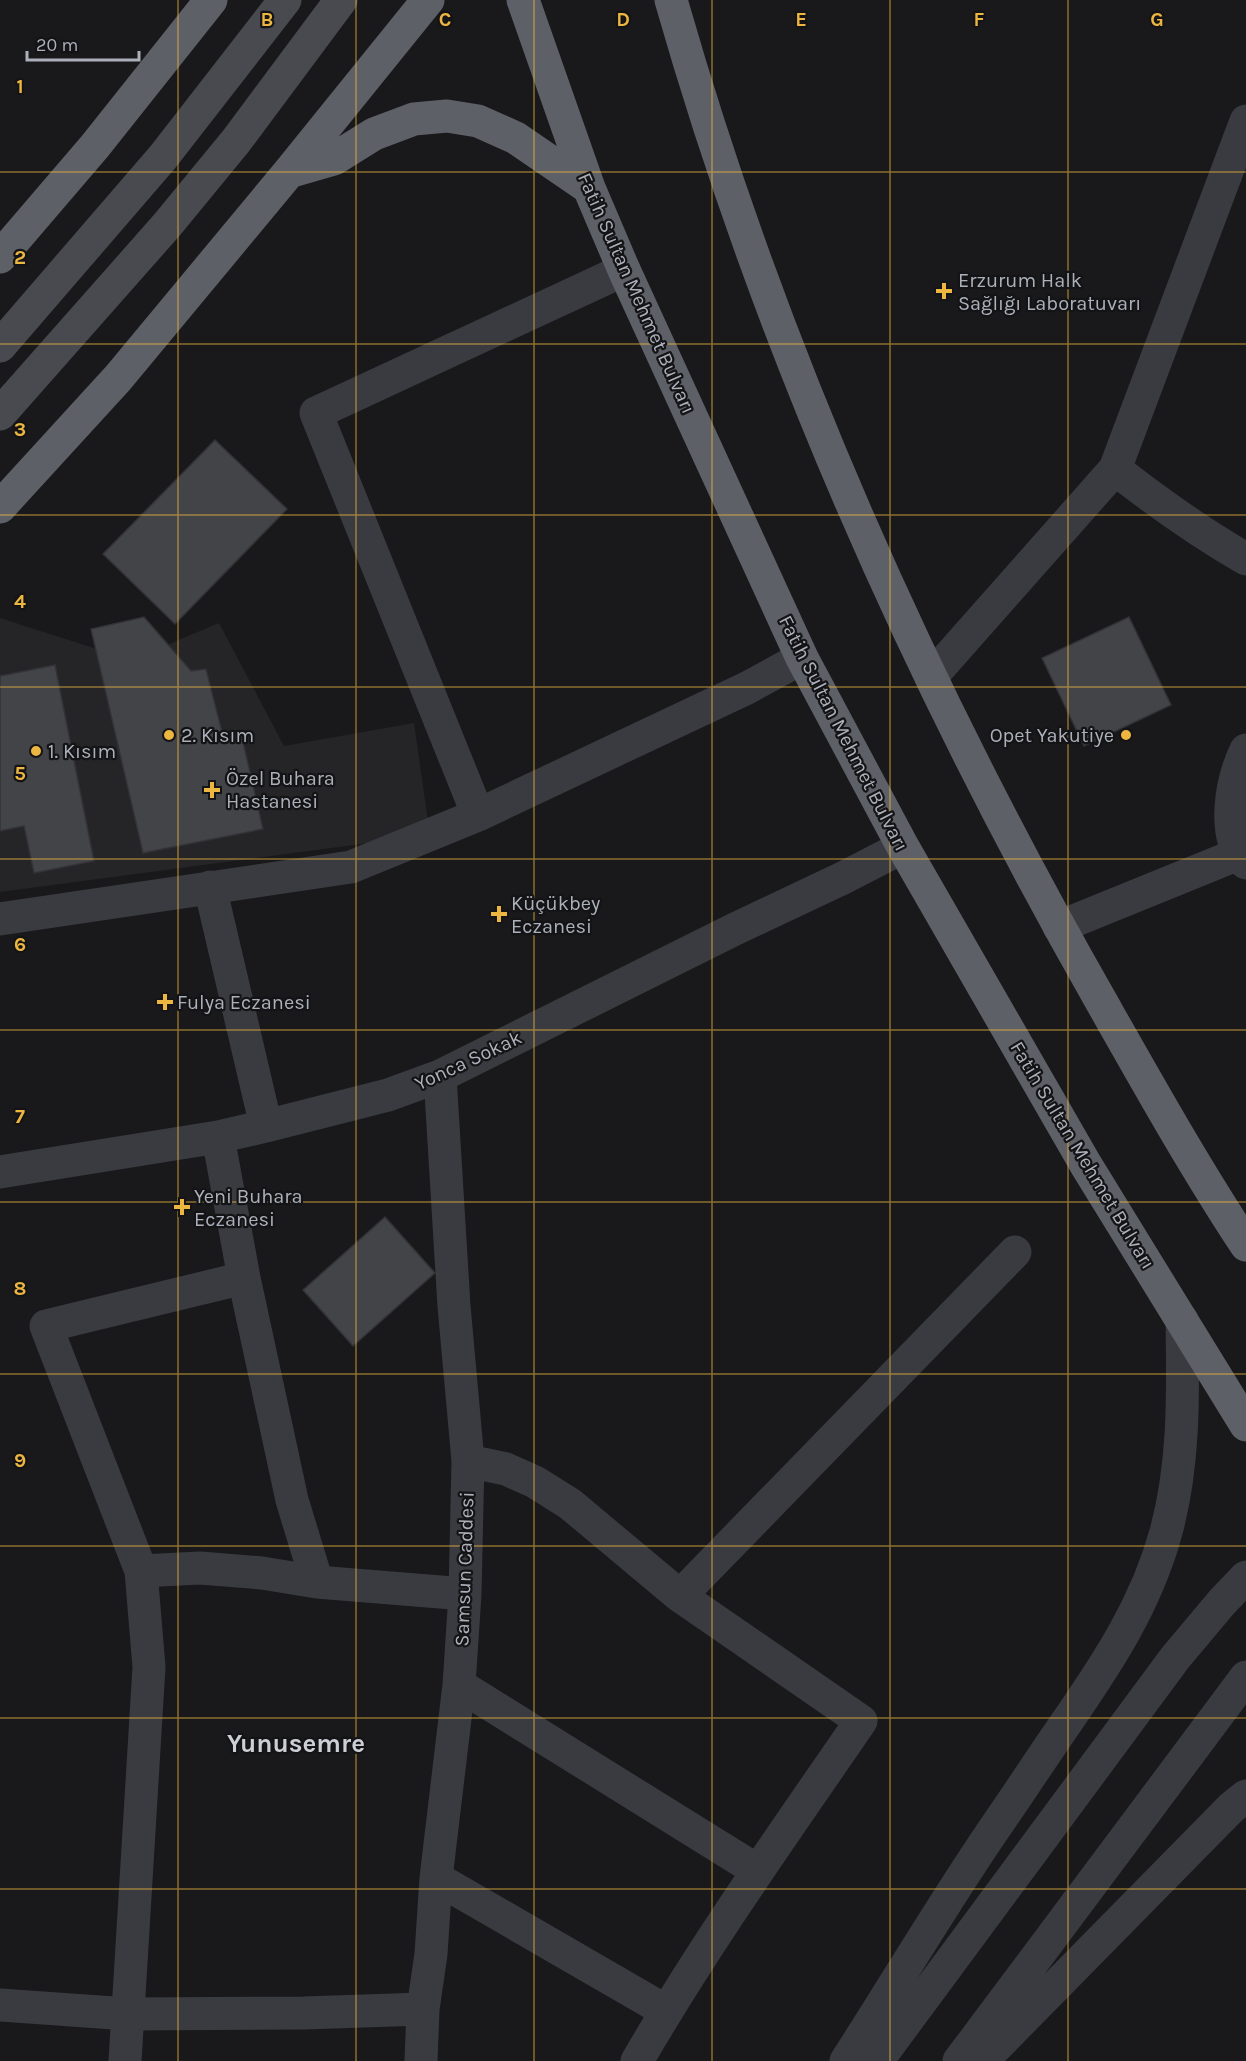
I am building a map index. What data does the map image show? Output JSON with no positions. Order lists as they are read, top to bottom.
{
  "streets": {
    "highway": ["Fatih Sultan Mehmet Bulvarı"],
    "street": ["Yonca Sokak", "Samsun Caddesi"]
  },
  "crossings": [
    ["Fatih Sultan Mehmet Bulvarı", "Yonca Sokak"],
    ["Yonca Sokak", "Samsun Caddesi"]
  ],
  "districts": ["Yunusemre"],
  "places": {
    "health": [
      "Erzurum Halk Sağlığı Laboratuvarı",
      "Özel Buhara Hastanesi",
      "Küçükbey Eczanesi",
      "Fulya Eczanesi",
      "Yeni Buhara Eczanesi"
    ],
    "other": ["2. Kısım", "Opet Yakutiye", "1. Kısım"]
  },
  "scale_bar": "20 m",
  "grid": {
    "columns": [
      "B",
      "C",
      "D",
      "E",
      "F",
      "G"
    ],
    "rows": [
      "1",
      "2",
      "3",
      "4",
      "5",
      "6",
      "7",
      "8",
      "9"
    ]
  }
}
